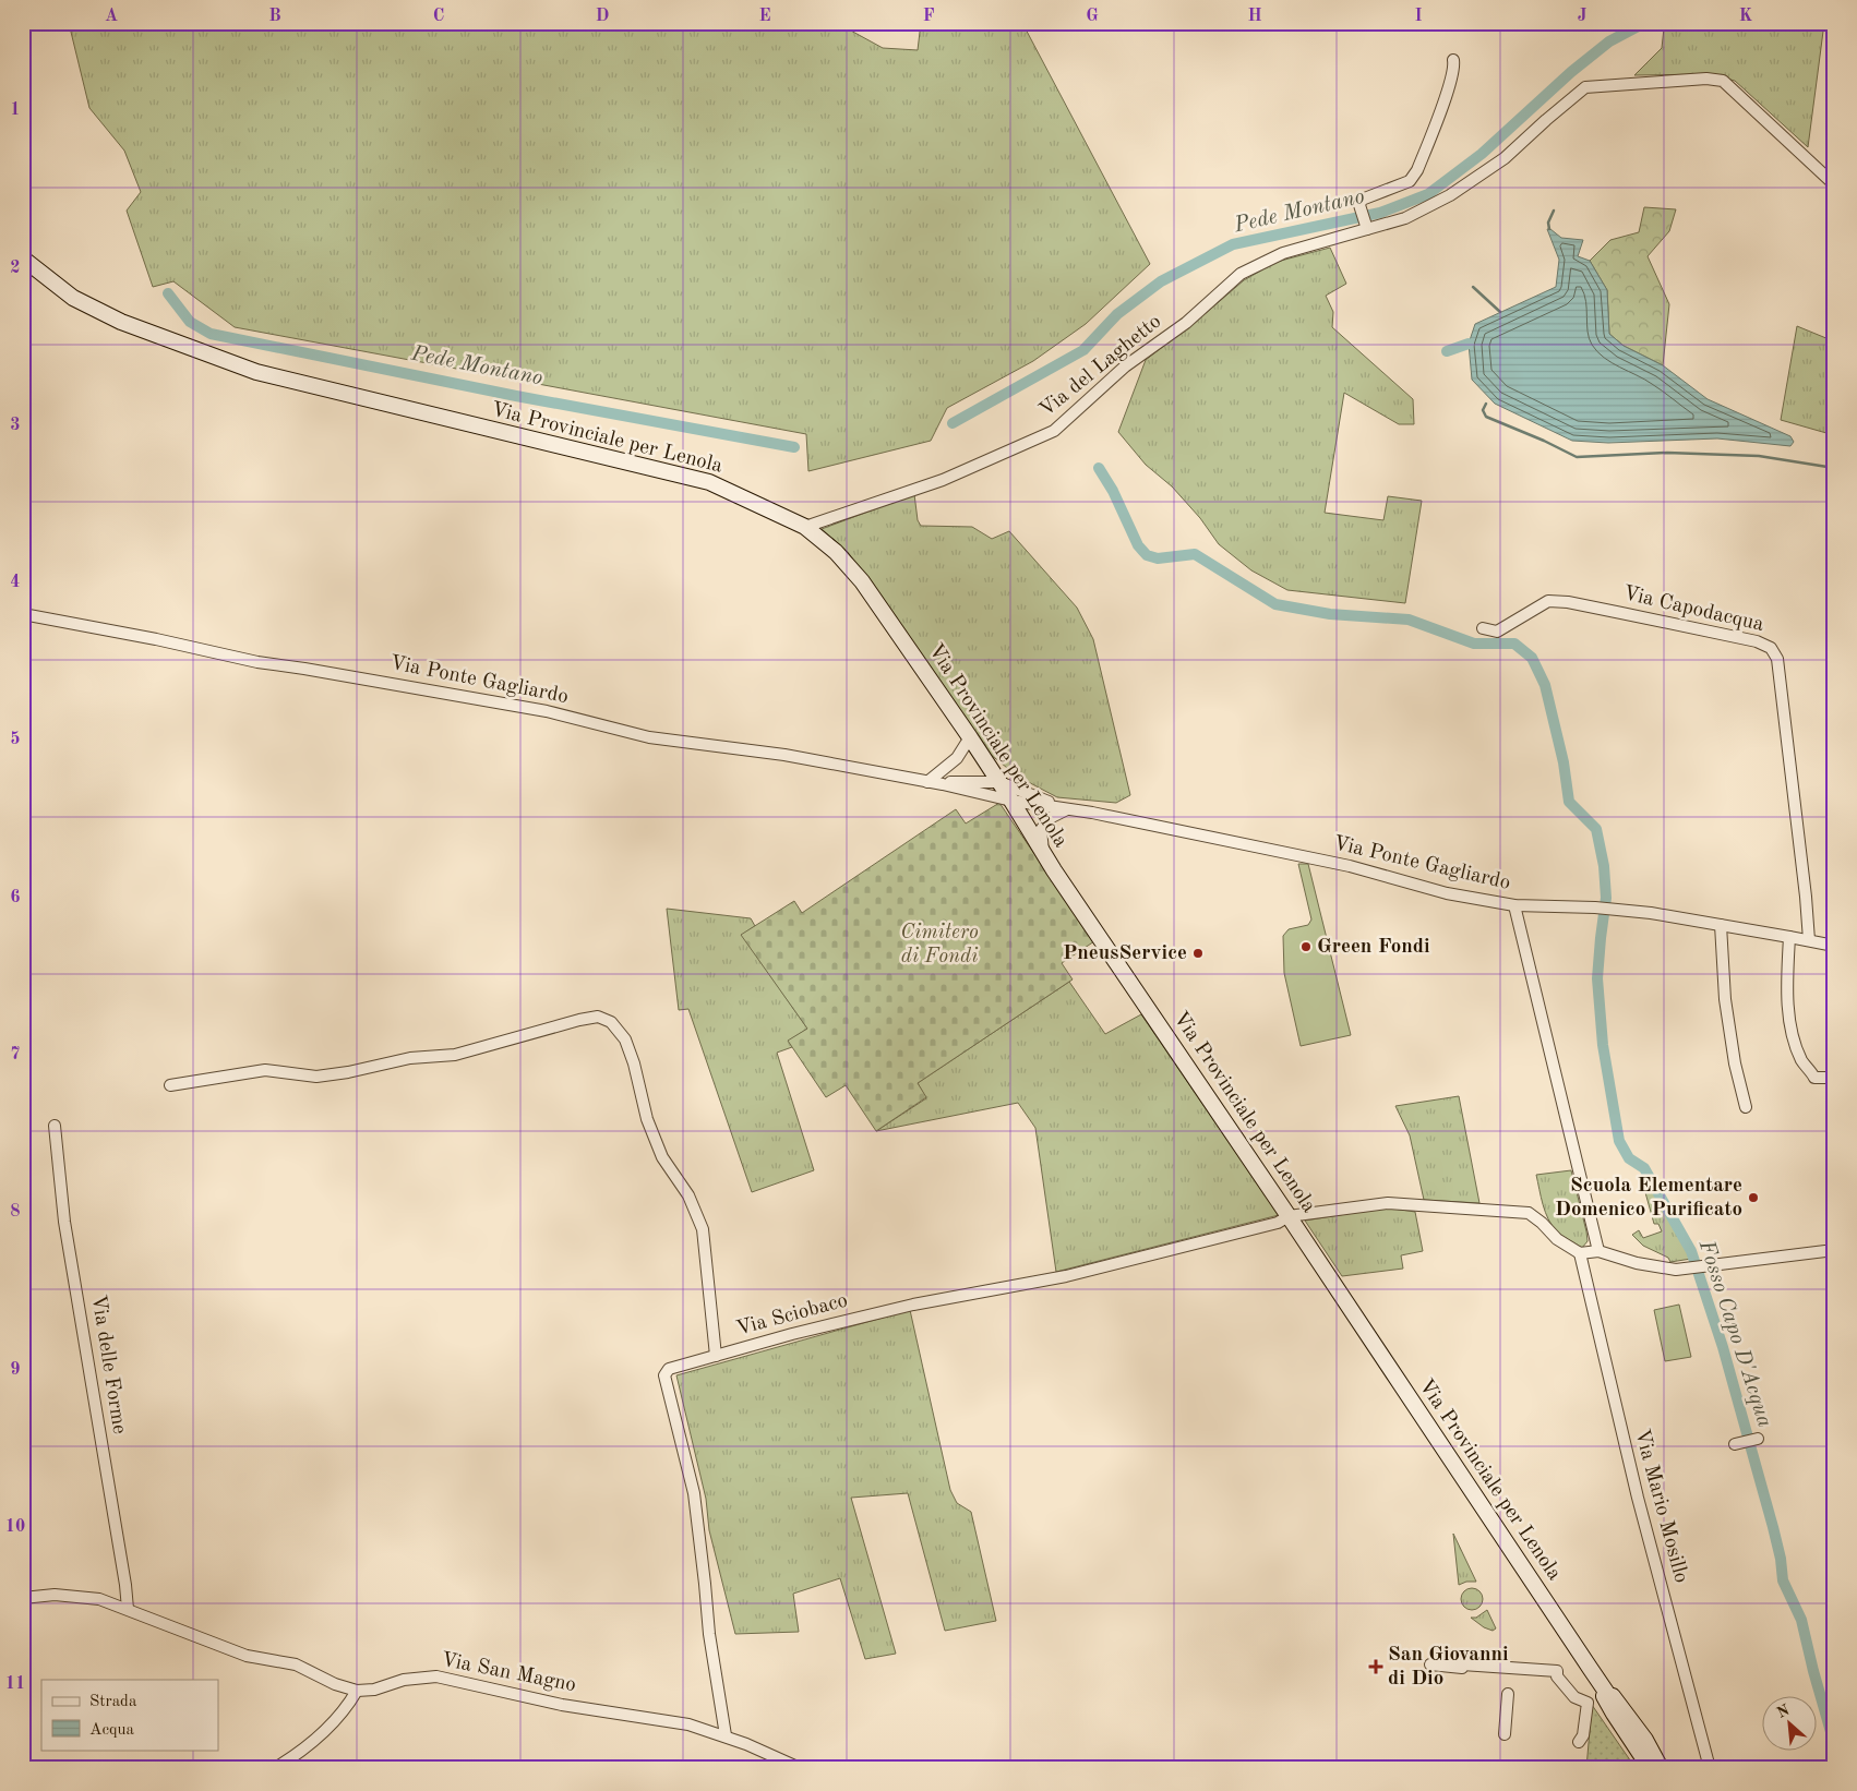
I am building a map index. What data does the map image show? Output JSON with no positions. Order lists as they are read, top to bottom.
{
  "streets": {
    "main road": ["Via Provinciale per Lenola"],
    "street": [
      "Via del Laghetto",
      "Via Capodacqua",
      "Via Ponte Gagliardo",
      "Via Sciobaco",
      "Via delle Forme",
      "Via Mario Mosillo",
      "Via San Magno"
    ]
  },
  "crossings": [
    ["Via del Laghetto", "Via Provinciale per Lenola"],
    ["Via Provinciale per Lenola", "Via Ponte Gagliardo"],
    ["Via Provinciale per Lenola", "Via Sciobaco"],
    ["Via Capodacqua", "Via Ponte Gagliardo"],
    ["Via Sciobaco", "Via Mario Mosillo"],
    ["Via Sciobaco", "Via San Magno"],
    ["Via delle Forme", "Via San Magno"]
  ],
  "water": ["Pede Montano", "Fosso Capo D'Acqua"],
  "parks": ["Cimitero di Fondi"],
  "places": {
    "other": ["Green Fondi", "PneusService", "Scuola Elementare Domenico Purificato"],
    "health": ["San Giovanni di Dio"]
  },
  "legend": ["Strada", "Acqua"],
  "north": "top left",
  "grid": {
    "columns": [
      "A",
      "B",
      "C",
      "D",
      "E",
      "F",
      "G",
      "H",
      "I",
      "J",
      "K"
    ],
    "rows": [
      "1",
      "2",
      "3",
      "4",
      "5",
      "6",
      "7",
      "8",
      "9",
      "10",
      "11"
    ]
  }
}
